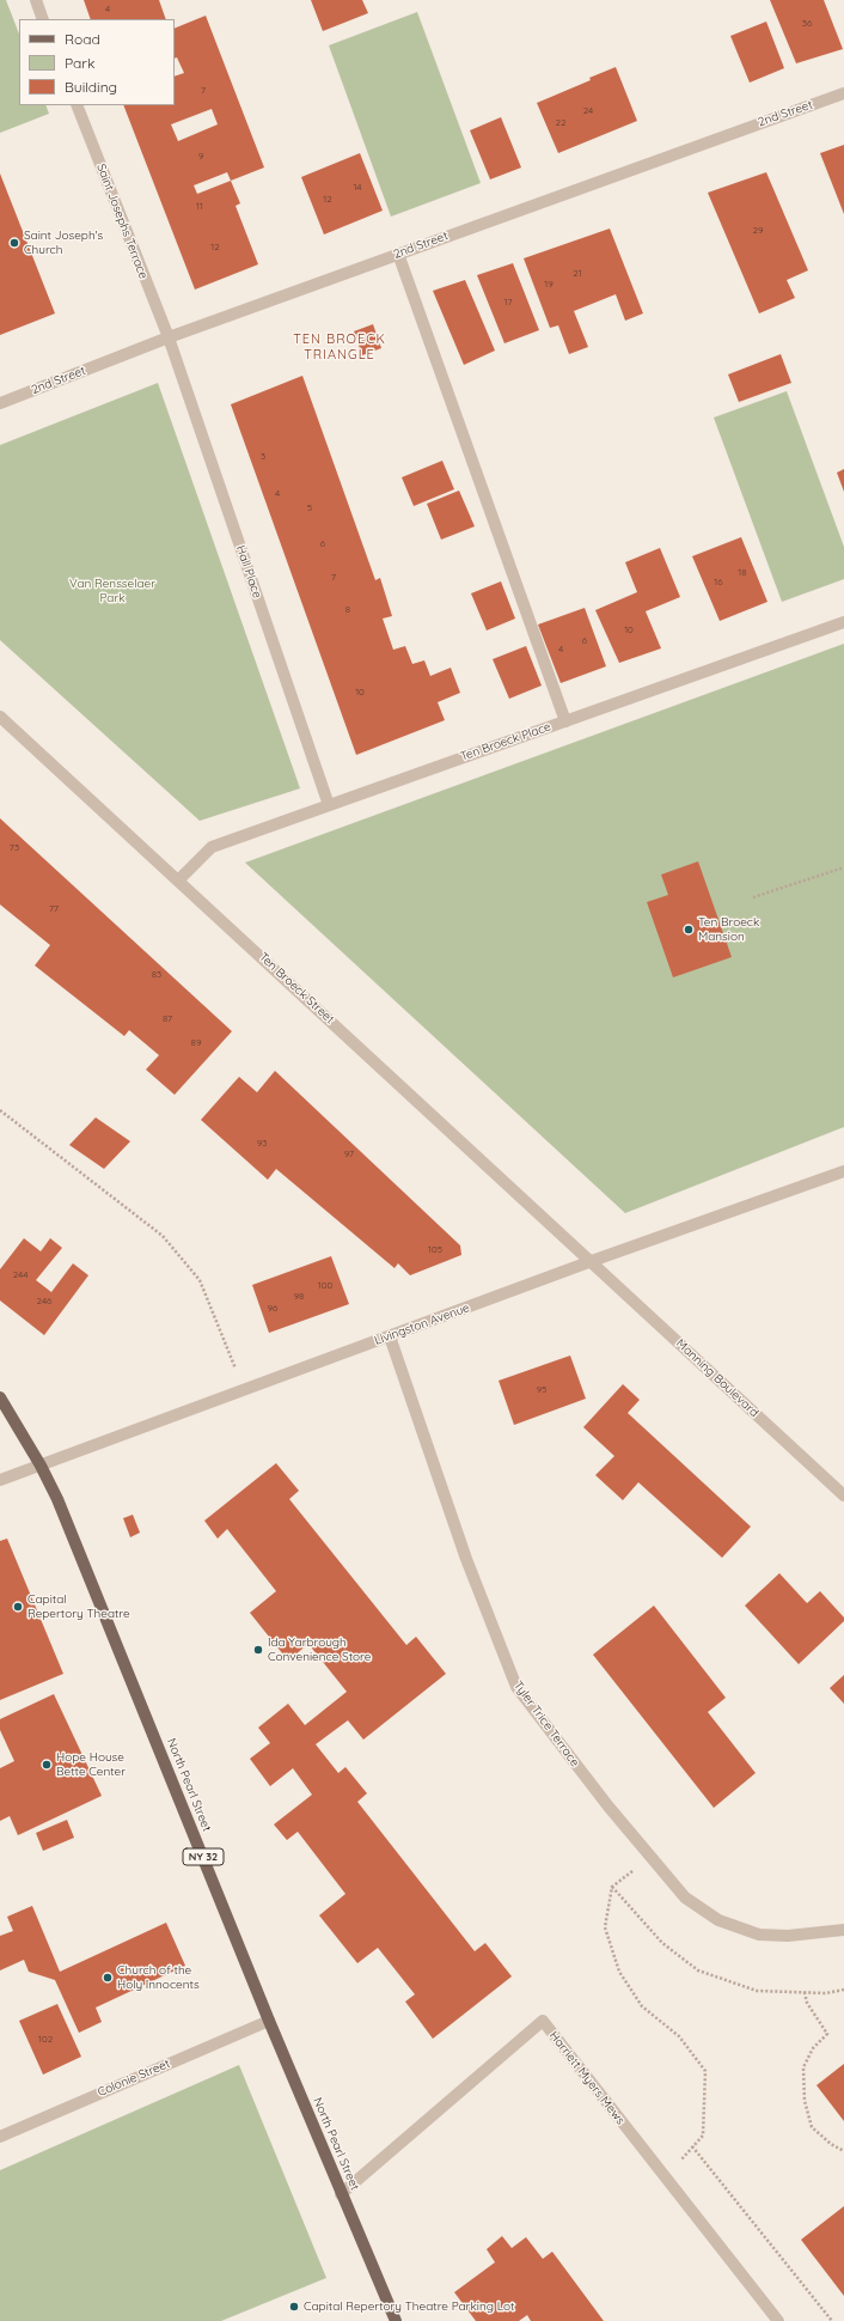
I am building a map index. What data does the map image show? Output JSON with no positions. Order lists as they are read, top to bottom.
{
  "streets": {
    "main road": ["North Pearl Street", "NY 32"],
    "street": [
      "2nd Street",
      "Saint Josephs Terrace",
      "Hall Place",
      "Ten Broeck Place",
      "Ten Broeck Street",
      "Livingston Avenue",
      "Manning Boulevard",
      "Tyler Trice Terrace",
      "Colonie Street",
      "Harriett Myers Mews"
    ]
  },
  "crossings": [
    ["2nd Street", "Saint Josephs Terrace"],
    ["2nd Street", "Hall Place"],
    ["Saint Josephs Terrace", "Hall Place"],
    ["Hall Place", "Ten Broeck Place"],
    ["Ten Broeck Place", "Ten Broeck Street"],
    ["Ten Broeck Street", "Livingston Avenue"],
    ["Ten Broeck Street", "Manning Boulevard"],
    ["Livingston Avenue", "Manning Boulevard"],
    ["Livingston Avenue", "Tyler Trice Terrace"],
    ["Livingston Avenue", "North Pearl Street"],
    ["North Pearl Street", "Colonie Street"],
    ["North Pearl Street", "Harriett Myers Mews"]
  ],
  "districts": ["TEN BROECK TRIANGLE"],
  "parks": ["Van Rensselaer Park"],
  "places": [
    "Saint Joseph's Church",
    "Ten Broeck Mansion",
    "Capital Repertory Theatre",
    "Ida Yarbrough Convenience Store",
    "Hope House Bette Center",
    "Church of the Holy Innocents",
    "Capital Repertory Theatre Parking Lot"
  ],
  "house_numbers": [
    "4",
    "36",
    "7",
    "24",
    "22",
    "9",
    "14",
    "12",
    "11",
    "29",
    "12",
    "21",
    "19",
    "17",
    "3",
    "4",
    "5",
    "6",
    "18",
    "7",
    "16",
    "8",
    "10",
    "6",
    "4",
    "10",
    "73",
    "77",
    "83",
    "87",
    "89",
    "93",
    "97",
    "105",
    "244",
    "100",
    "98",
    "246",
    "96",
    "95",
    "102"
  ],
  "legend": ["Road", "Park", "Building"]
}
